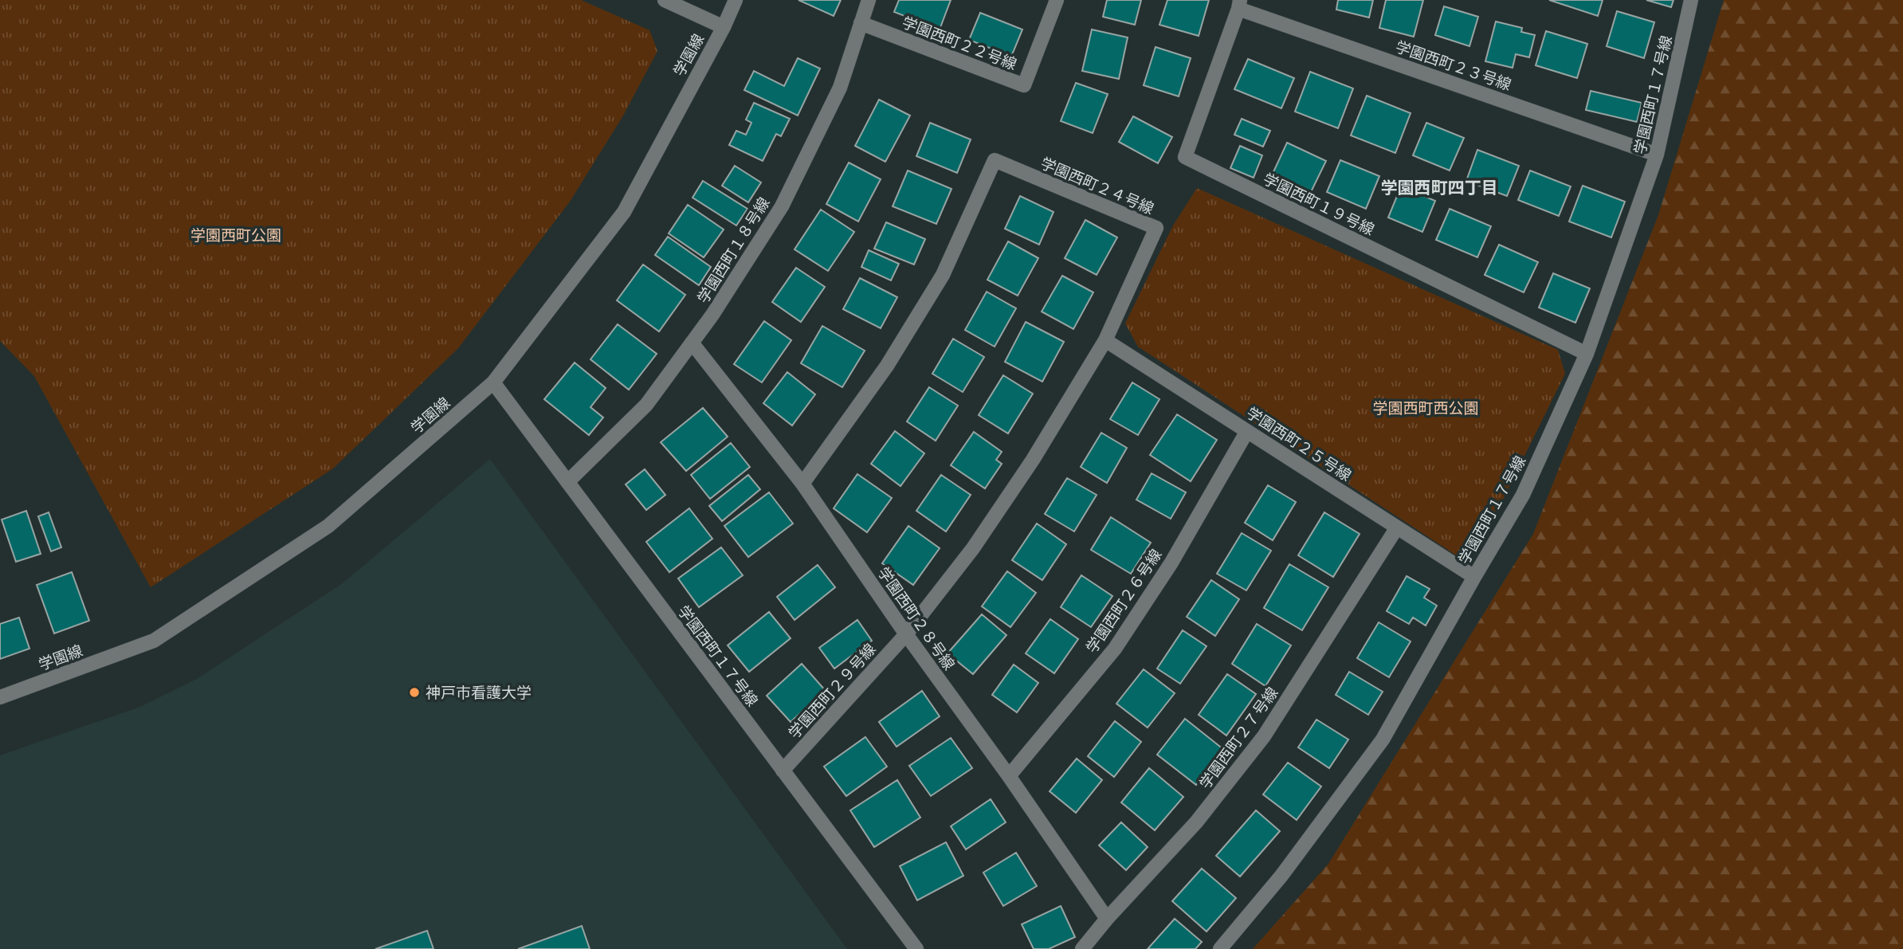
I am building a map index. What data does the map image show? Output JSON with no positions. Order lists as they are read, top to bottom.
{
  "streets": {
    "street": [
      "学園西町２２号線",
      "学園線",
      "学園西町２３号線",
      "学園西町１７号線",
      "学園西町２４号線",
      "学園西町１９号線",
      "学園西町１８号線",
      "学園西町２５号線",
      "学園西町２６号線",
      "学園西町２８号線",
      "学園西町２９号線",
      "学園西町２７号線"
    ]
  },
  "crossings": [
    ["学園西町２２号線", "学園西町１８号線"],
    ["学園線", "学園西町１７号線"],
    ["学園西町２３号線", "学園西町１７号線"],
    ["学園西町２３号線", "学園西町１９号線"],
    ["学園西町１７号線", "学園西町１９号線"],
    ["学園西町１７号線", "学園西町１８号線"],
    ["学園西町１７号線", "学園西町２５号線"],
    ["学園西町１７号線", "学園西町２９号線"],
    ["学園西町２４号線", "学園西町２５号線"],
    ["学園西町２４号線", "学園西町２８号線"],
    ["学園西町２４号線", "学園西町２９号線"],
    ["学園西町１８号線", "学園西町２８号線"],
    ["学園西町２５号線", "学園西町２６号線"],
    ["学園西町２５号線", "学園西町２７号線"],
    ["学園西町２６号線", "学園西町２８号線"],
    ["学園西町２８号線", "学園西町２９号線"],
    ["学園西町２８号線", "学園西町２７号線"]
  ],
  "districts": ["学園西町四丁目"],
  "parks": ["学園西町公園", "学園西町西公園"],
  "places": ["神戸市看護大学"]
}
